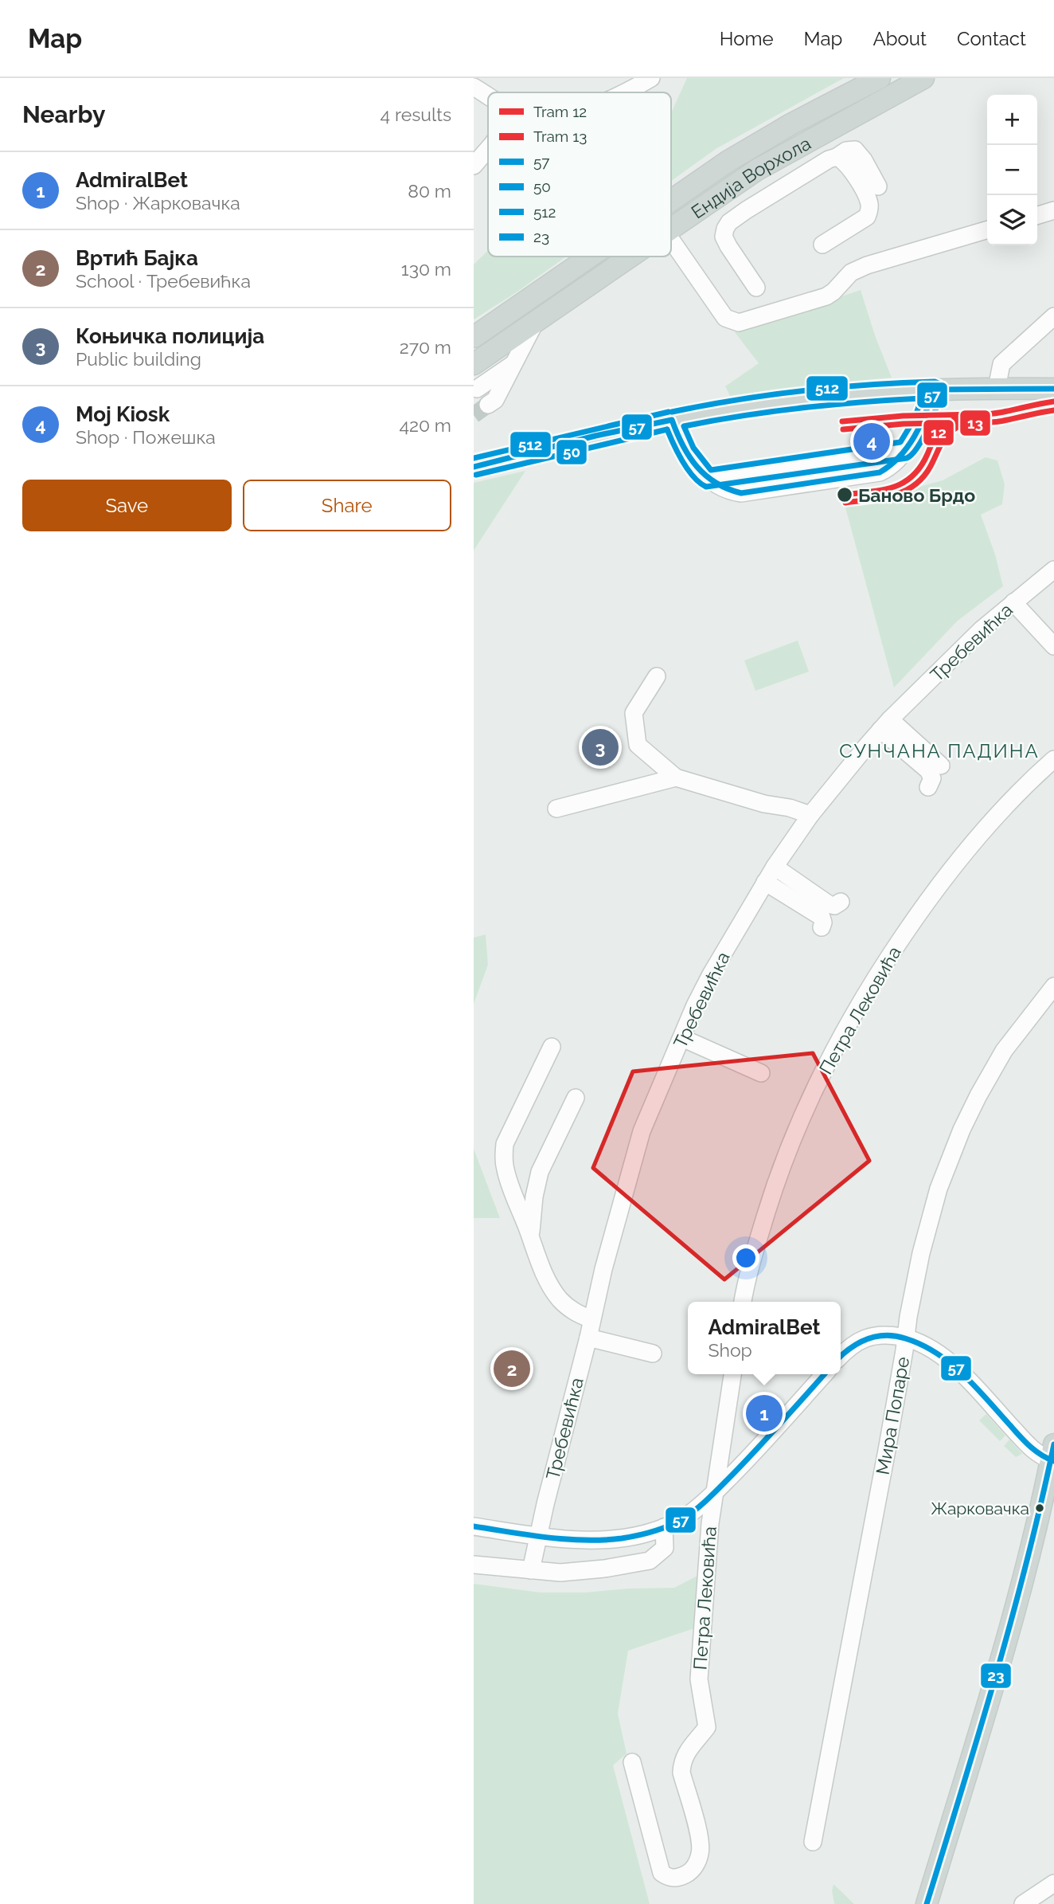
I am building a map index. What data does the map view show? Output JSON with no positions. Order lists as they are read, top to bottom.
{
  "streets": {
    "main road": ["Ендија Ворхола"],
    "street": ["Требевићка", "Петра Лековића", "Мира Попаре"]
  },
  "districts": ["СУНЧАНА ПАДИНА"],
  "places": ["Баново Брдо", "Жарковачка"],
  "lines": [
    "transit line 512",
    "transit line 57",
    "transit line 50",
    "tram line 12",
    "tram line 13",
    "transit line 23"
  ],
  "legend": [
    "Tram 12",
    "Tram 13",
    "57",
    "50",
    "512",
    "23"
  ],
  "page": {
    "header": "Map",
    "nav": [
      "Home",
      "Map",
      "About",
      "Contact"
    ],
    "heading": ["Nearby", "4 results"],
    "map_buttons": ["+", "−"],
    "list": [
      {
        "mark": "1",
        "name": "AdmiralBet",
        "note": "Shop · Жарковачка",
        "value": "80 m"
      },
      {
        "mark": "2",
        "name": "Вртић Бајка",
        "note": "School · Требевићка",
        "value": "130 m"
      },
      {
        "mark": "3",
        "name": "Коњичка полиција",
        "note": "Public building",
        "value": "270 m"
      },
      {
        "mark": "4",
        "name": "Moj Kiosk",
        "note": "Shop · Пожешка",
        "value": "420 m"
      }
    ],
    "pins": [
      "4",
      "3",
      "2",
      "1"
    ],
    "buttons": ["Save", "Share"],
    "popup": ["AdmiralBet", "Shop"]
  }
}
